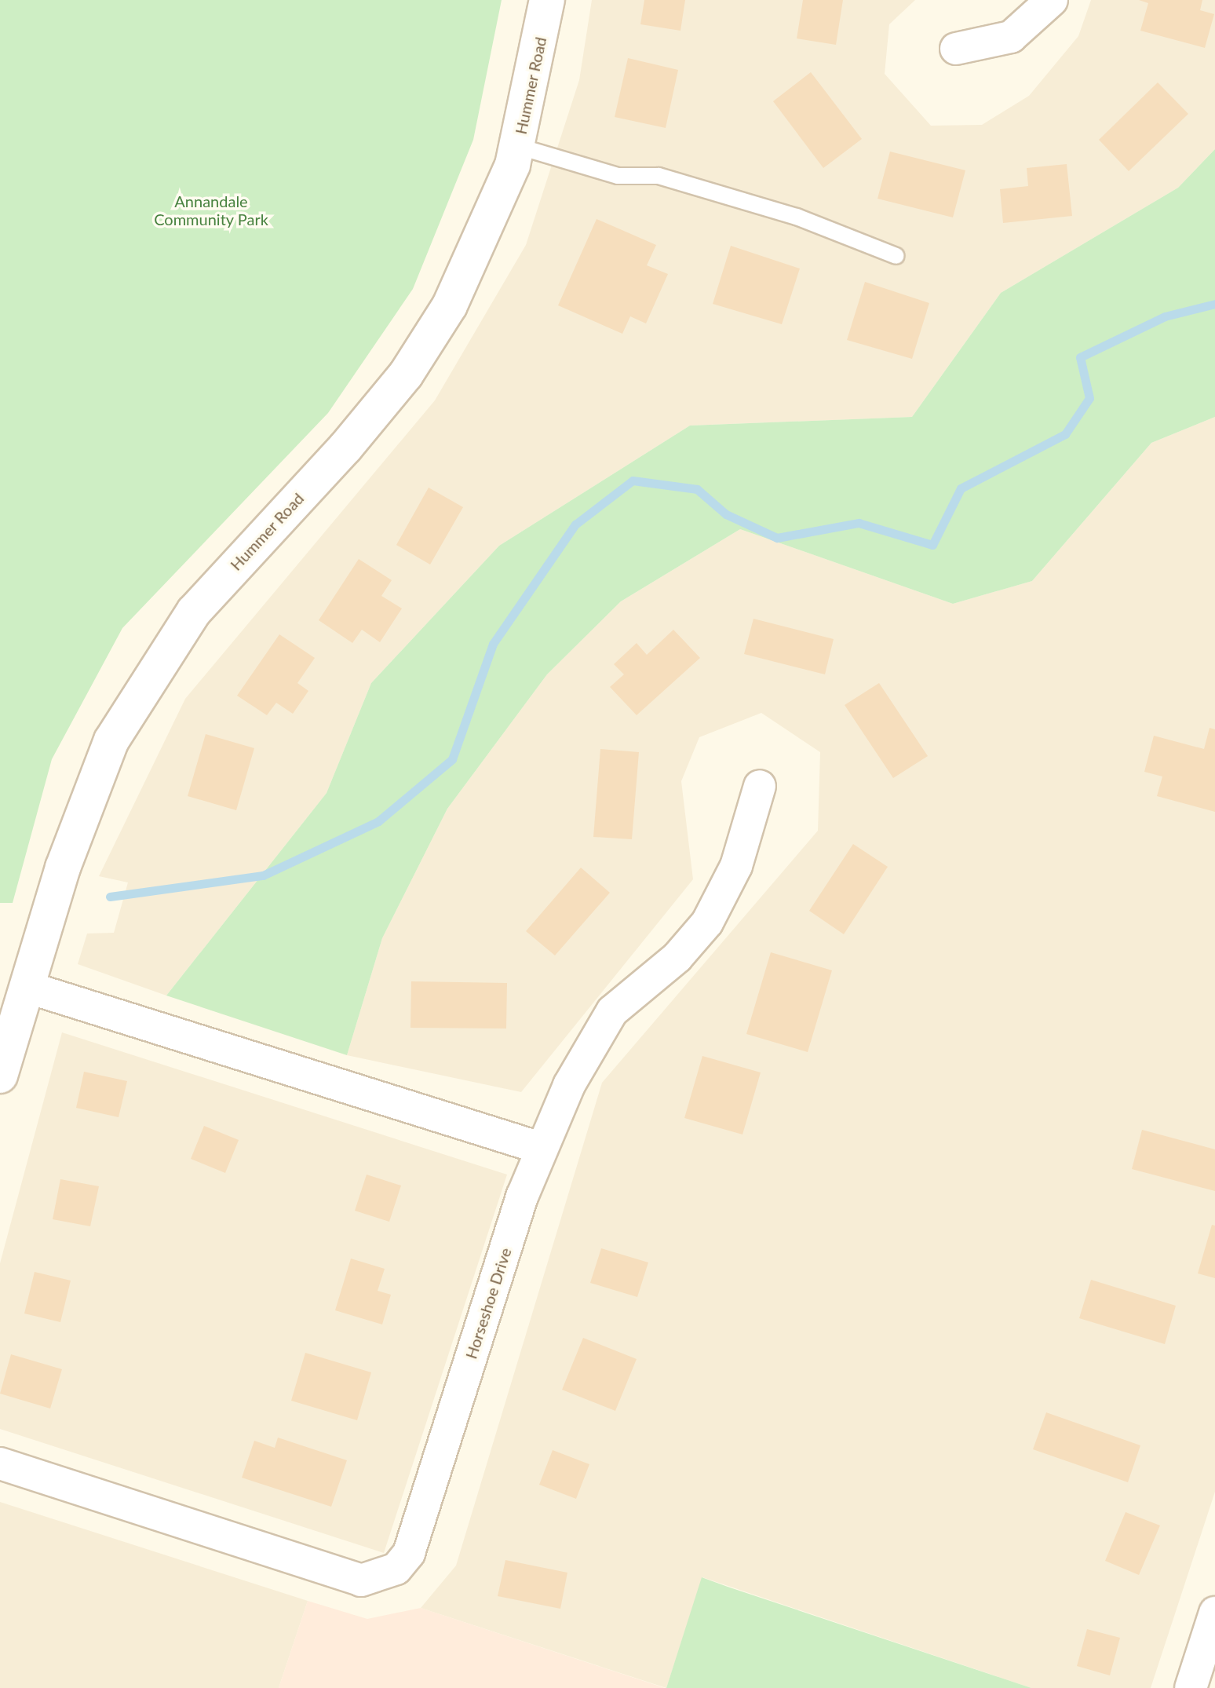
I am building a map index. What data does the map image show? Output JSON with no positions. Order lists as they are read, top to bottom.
{
  "streets": {
    "main road": ["Hummer Road"],
    "street": ["Horseshoe Drive"]
  },
  "parks": ["Annandale Community Park"]
}
